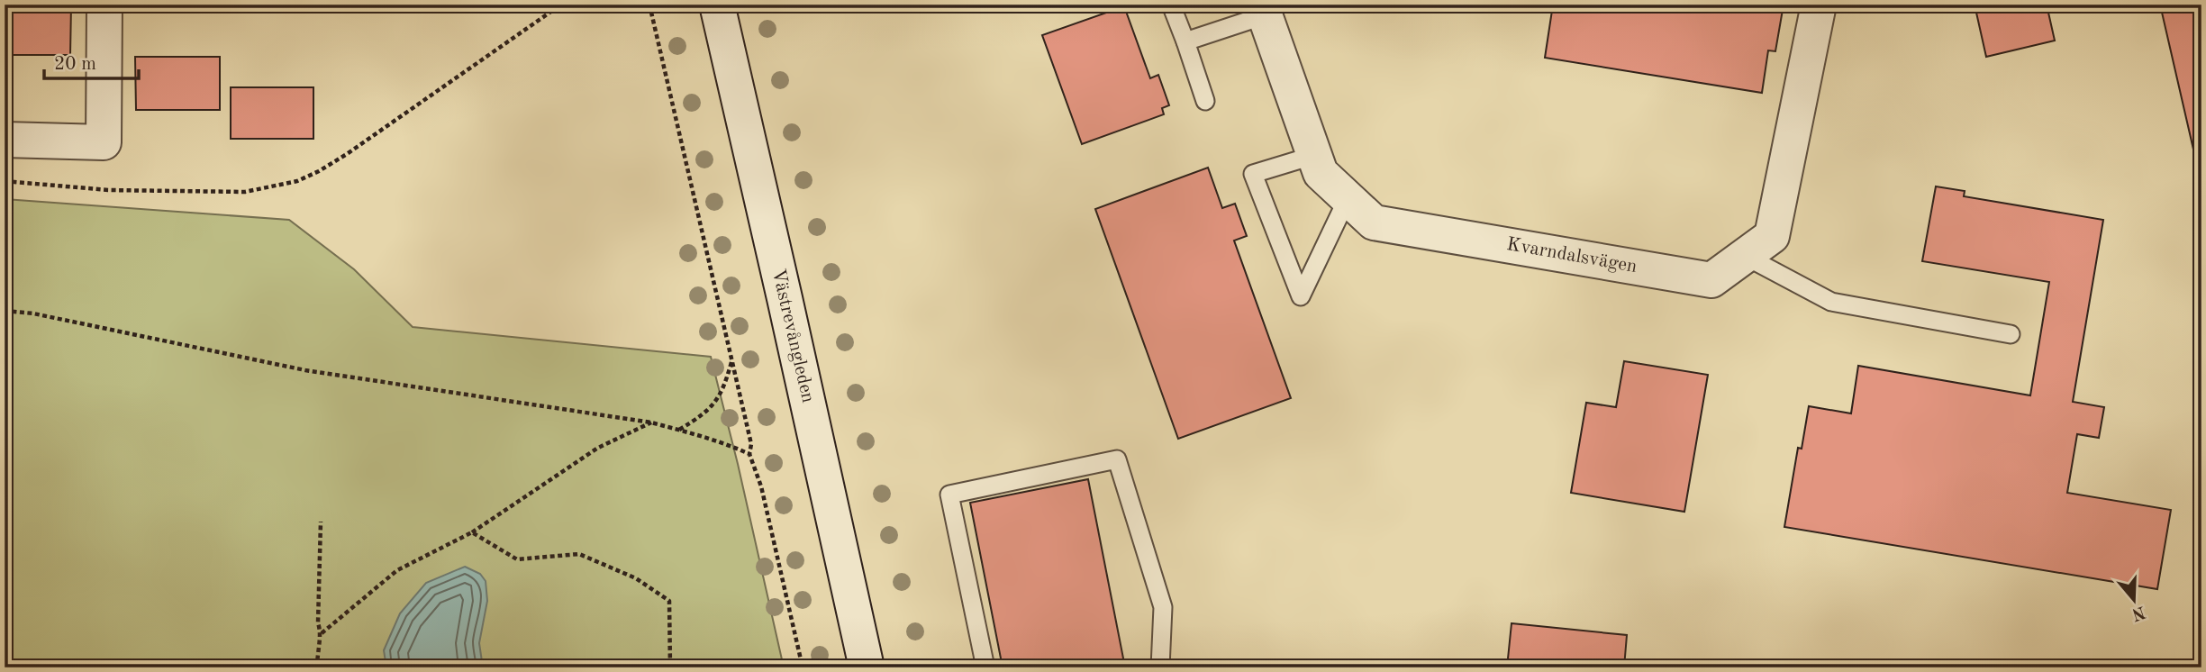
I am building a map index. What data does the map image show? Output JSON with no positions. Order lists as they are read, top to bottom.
{
  "streets": {
    "street": ["Kvarndalsvägen", "Västrevångleden"]
  },
  "scale_bar": "20 m",
  "north": "bottom"
}
